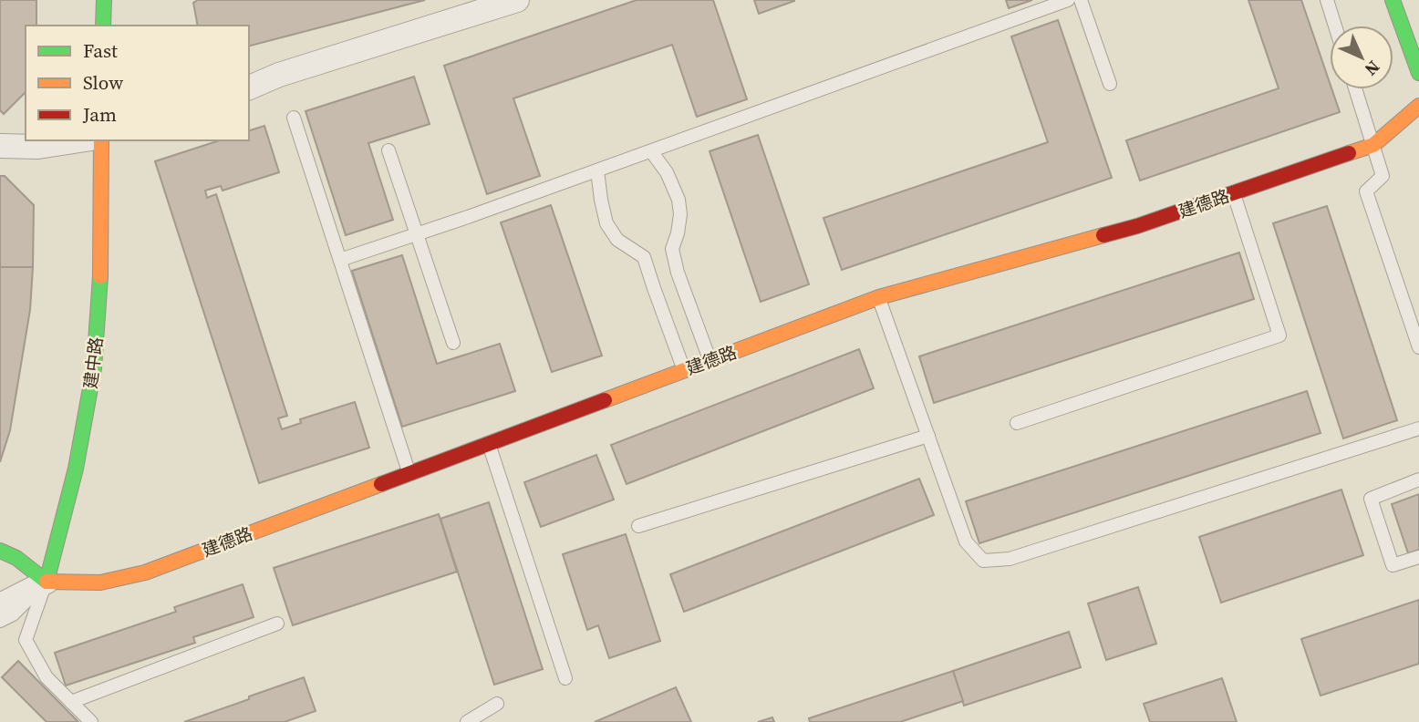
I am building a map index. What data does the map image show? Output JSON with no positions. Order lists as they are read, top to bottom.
{
  "streets": {
    "street": ["建德路", "建中路"]
  },
  "crossings": [
    ["建德路", "建中路"]
  ],
  "legend": ["Fast", "Slow", "Jam"],
  "north": "bottom right"
}
